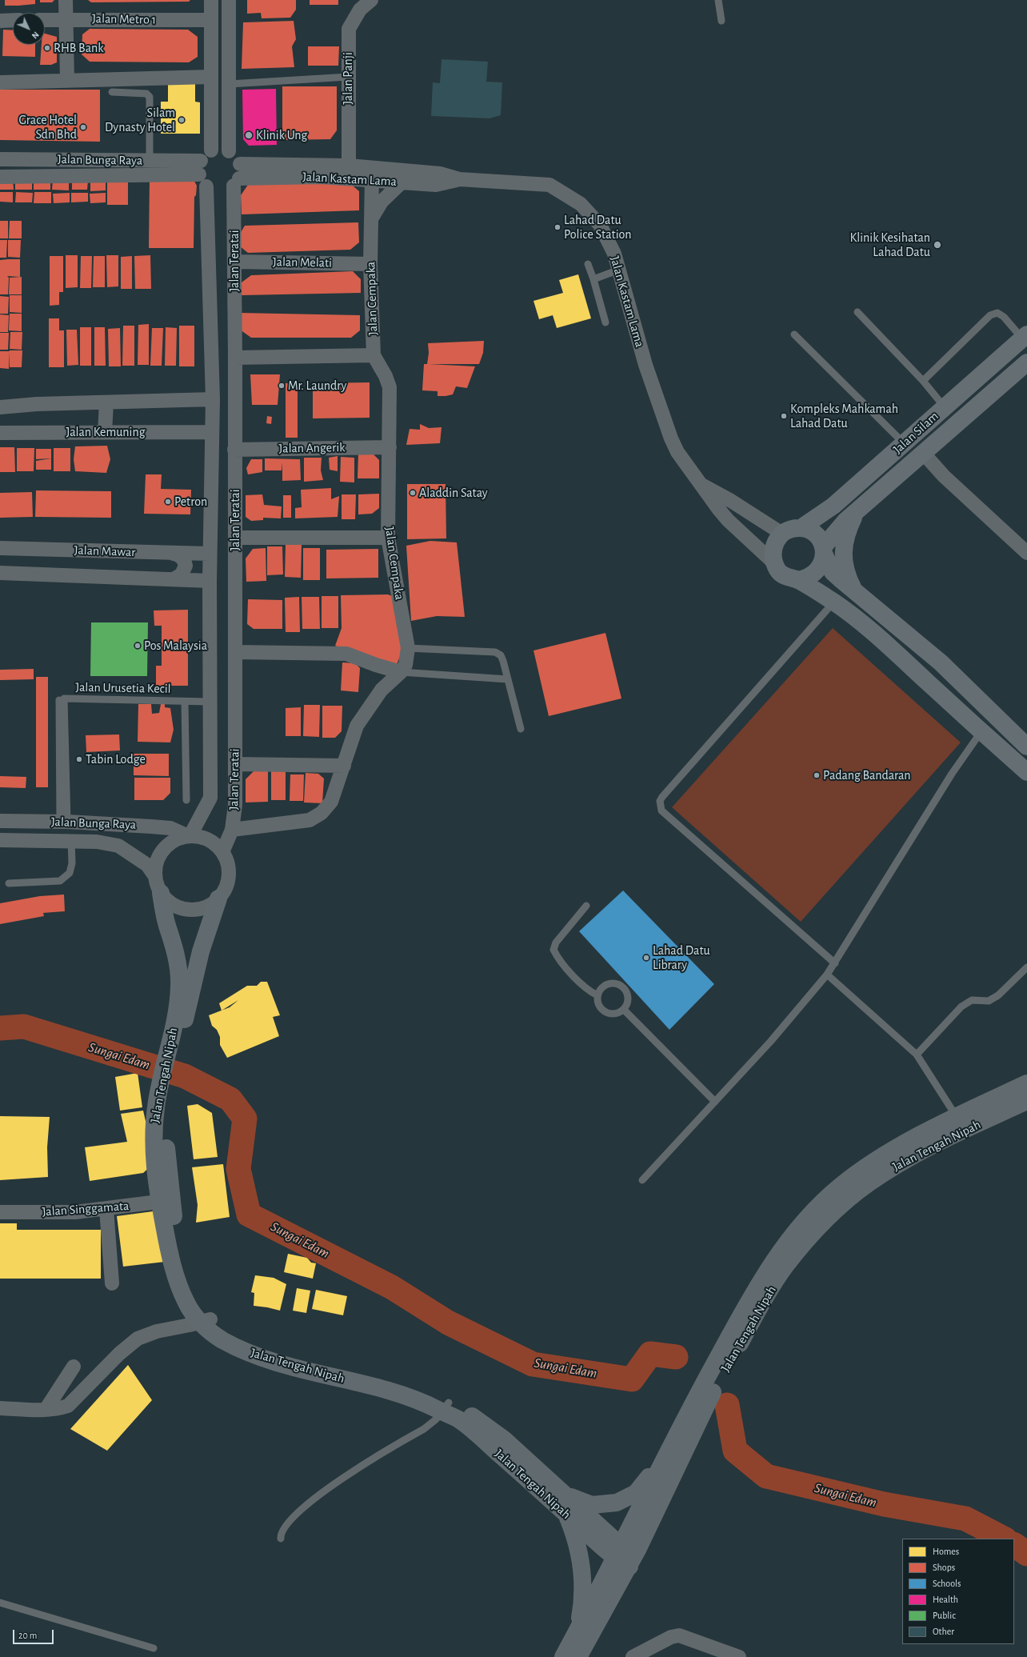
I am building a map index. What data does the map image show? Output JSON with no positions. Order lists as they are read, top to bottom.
{
  "streets": {
    "highway": ["Jalan Silam"],
    "main road": ["Jalan Tengah Nipah"],
    "street": [
      "Jalan Metro 1",
      "Jalan Panji",
      "Jalan Bunga Raya",
      "Jalan Kastam Lama",
      "Jalan Teratai",
      "Jalan Melati",
      "Jalan Cempaka",
      "Jalan Kemuning",
      "Jalan Angerik",
      "Jalan Mawar",
      "Jalan Singgamata"
    ],
    "lane": ["Jalan Urusetia Kecil"]
  },
  "crossings": [
    ["Jalan Panji", "Jalan Kastam Lama"],
    ["Jalan Bunga Raya", "Jalan Kastam Lama"],
    ["Jalan Bunga Raya", "Jalan Teratai"],
    ["Jalan Bunga Raya", "Jalan Urusetia Kecil"],
    ["Jalan Bunga Raya", "Jalan Tengah Nipah"],
    ["Jalan Kastam Lama", "Jalan Teratai"],
    ["Jalan Kastam Lama", "Jalan Cempaka"],
    ["Jalan Kastam Lama", "Jalan Silam"],
    ["Jalan Teratai", "Jalan Melati"],
    ["Jalan Teratai", "Jalan Cempaka"],
    ["Jalan Teratai", "Jalan Kemuning"],
    ["Jalan Teratai", "Jalan Angerik"],
    ["Jalan Teratai", "Jalan Mawar"],
    ["Jalan Teratai", "Jalan Urusetia Kecil"],
    ["Jalan Teratai", "Jalan Tengah Nipah"],
    ["Jalan Melati", "Jalan Cempaka"],
    ["Jalan Cempaka", "Jalan Angerik"],
    ["Jalan Tengah Nipah", "Jalan Singgamata"]
  ],
  "water": ["Sungai Edam"],
  "places": [
    "RHB Bank",
    "Silam Dynasty Hotel",
    "Grace Hotel Sdn Bhd",
    "Klinik Ung",
    "Lahad Datu Police Station",
    "Klinik Kesihatan Lahad Datu",
    "Mr. Laundry",
    "Kompleks Mahkamah Lahad Datu",
    "Aladdin Satay",
    "Petron",
    "Pos Malaysia",
    "Tabin Lodge",
    "Padang Bandaran",
    "Lahad Datu Library"
  ],
  "legend": [
    "Homes",
    "Shops",
    "Schools",
    "Health",
    "Public",
    "Other"
  ],
  "scale_bar": "20 m",
  "north": "bottom right"
}
